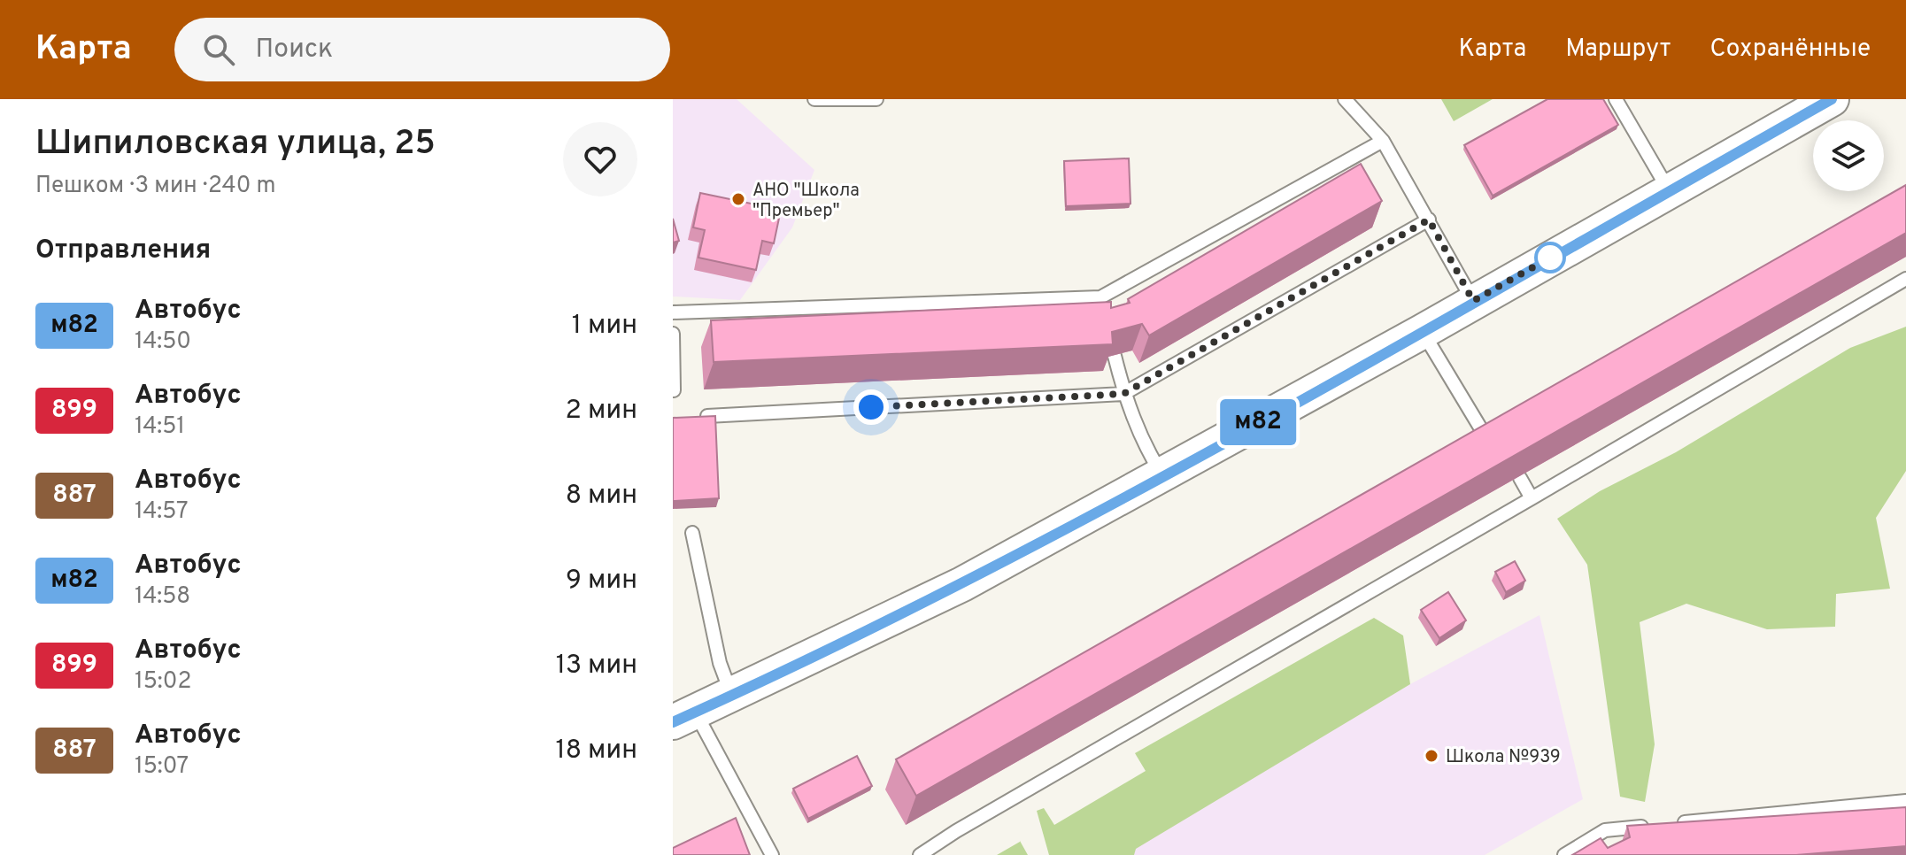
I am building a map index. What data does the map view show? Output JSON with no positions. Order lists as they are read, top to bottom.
{
  "places": ["АНО \"Школа \"Премьер\"", "Школа №939"],
  "lines": ["bus line м82"],
  "page": {
    "header": "Карта",
    "search": "Поиск",
    "nav": ["Карта", "Маршрут", "Сохранённые"],
    "heading": [
      ["Шипиловская улица, 25", "Пешком · 3 мин · 240 m"],
      "Отправления"
    ],
    "on_map": "м82",
    "list": [
      {
        "mark": "м82",
        "name": "Автобус",
        "note": "14:50",
        "value": "1 мин"
      },
      {
        "mark": "899",
        "name": "Автобус",
        "note": "14:51",
        "value": "2 мин"
      },
      {
        "mark": "887",
        "name": "Автобус",
        "note": "14:57",
        "value": "8 мин"
      },
      {
        "mark": "м82",
        "name": "Автобус",
        "note": "14:58",
        "value": "9 мин"
      },
      {
        "mark": "899",
        "name": "Автобус",
        "note": "15:02",
        "value": "13 мин"
      },
      {
        "mark": "887",
        "name": "Автобус",
        "note": "15:07",
        "value": "18 мин"
      }
    ]
  }
}
